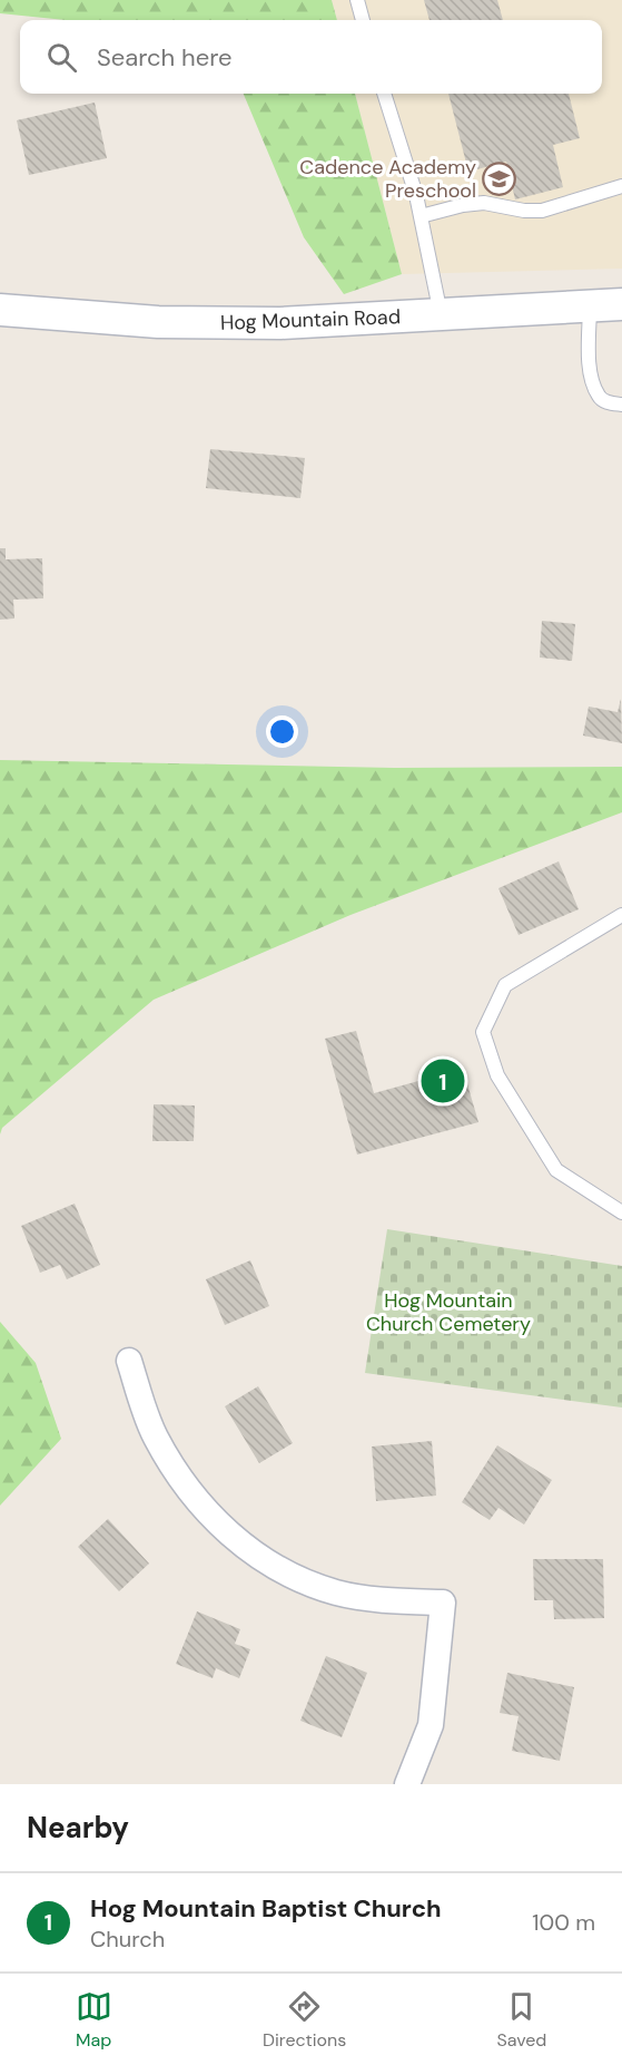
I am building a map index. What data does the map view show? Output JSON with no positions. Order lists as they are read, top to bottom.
{
  "streets": {
    "street": ["Hog Mountain Road"]
  },
  "parks": ["Hog Mountain Church Cemetery"],
  "places": {
    "school or university": ["Cadence Academy Preschool"]
  },
  "page": {
    "search": "Search here",
    "pins": "1",
    "heading": "Nearby",
    "list": [
      {
        "mark": "1",
        "name": "Hog Mountain Baptist Church",
        "note": "Church",
        "value": "100 m"
      }
    ],
    "nav": ["Map", "Directions", "Saved"]
  }
}
